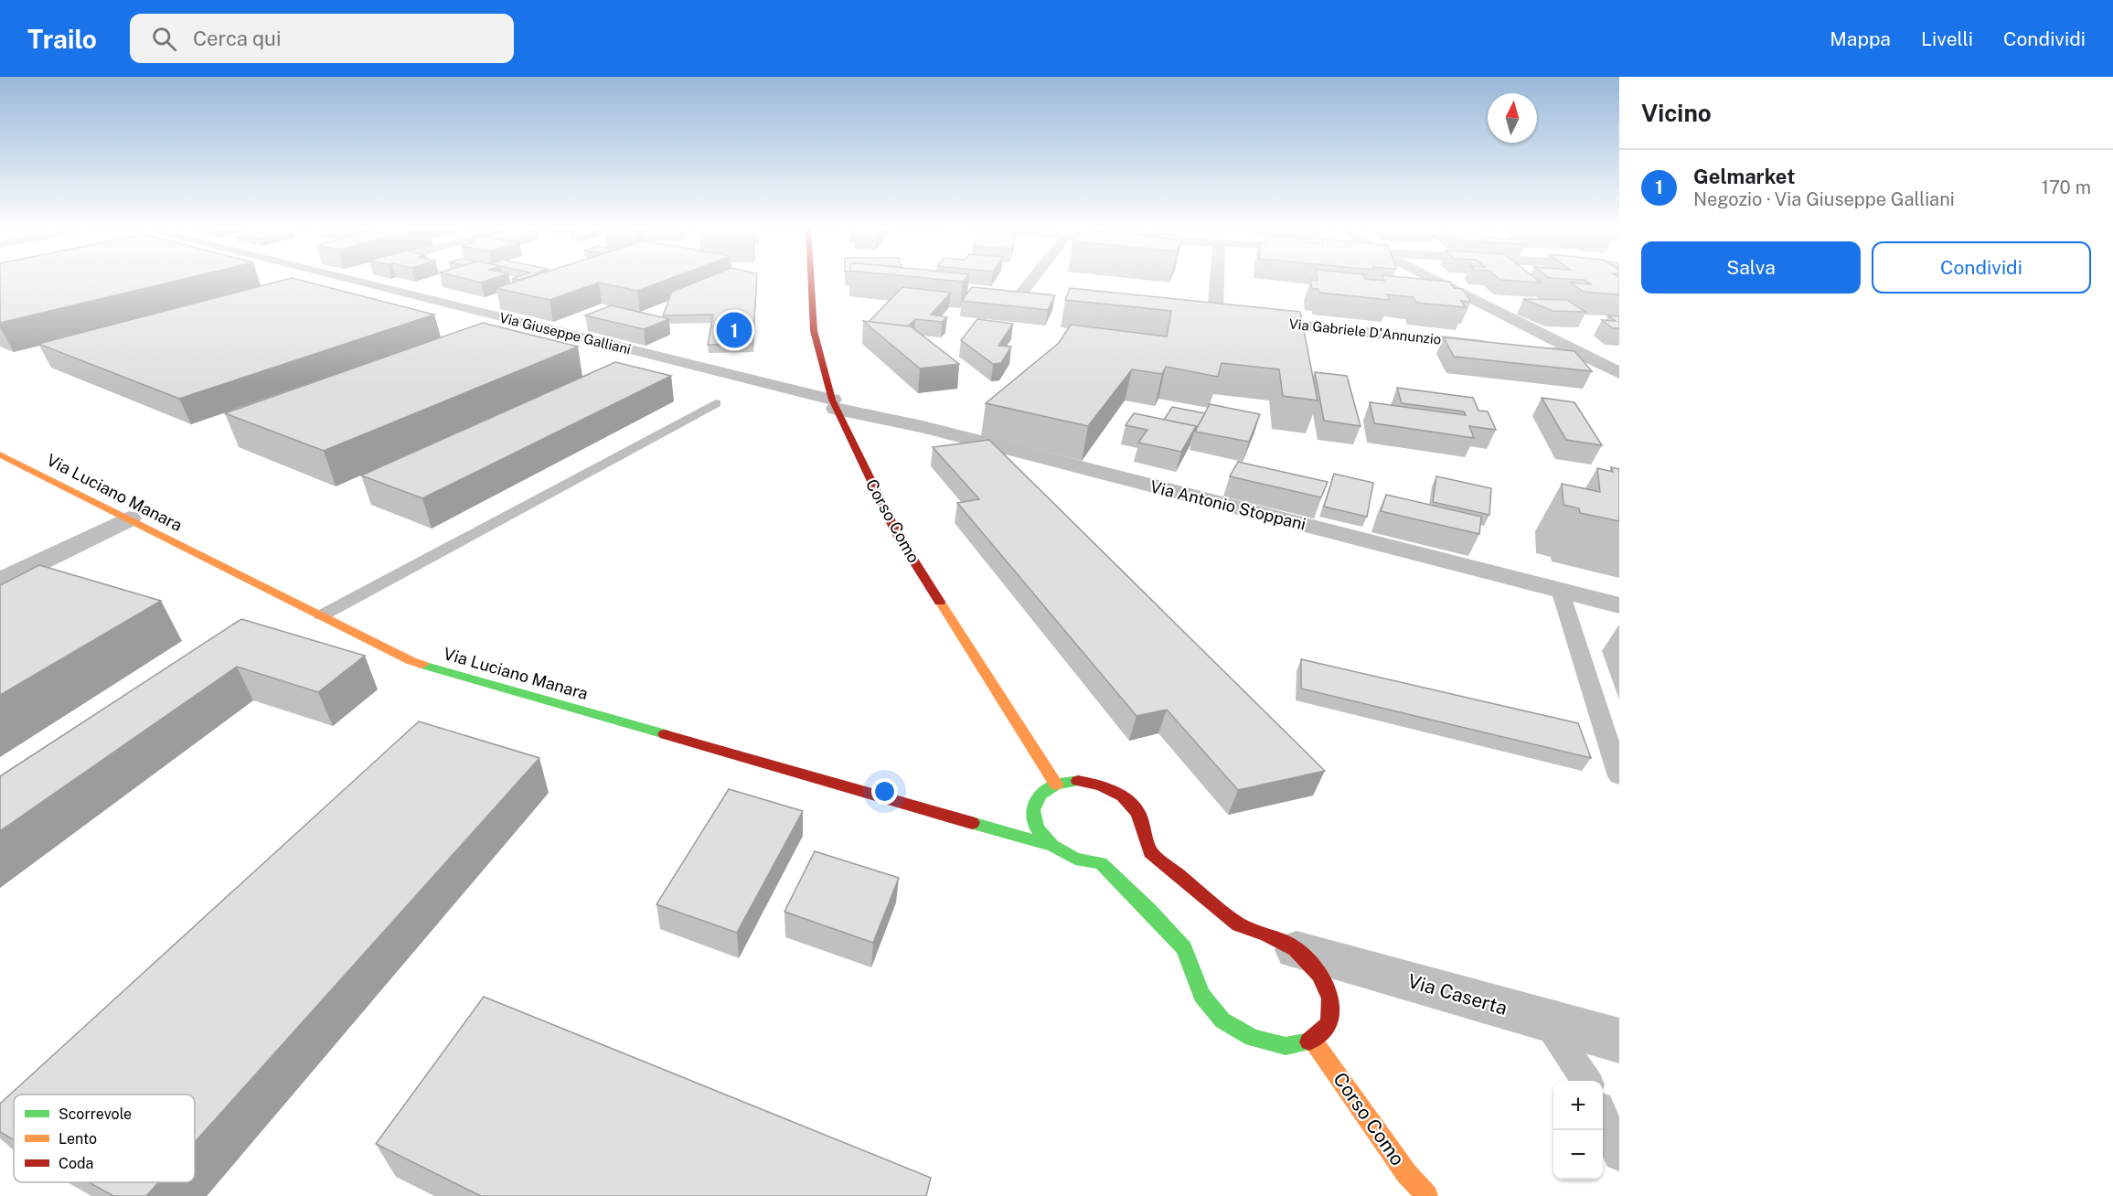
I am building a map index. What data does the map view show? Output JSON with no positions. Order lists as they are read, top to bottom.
{
  "streets": {
    "main road": ["Via Luciano Manara", "Corso Como"],
    "street": [
      "Via Gabriele D'Annunzio",
      "Via Giuseppe Galliani",
      "Via Antonio Stoppani",
      "Via Caserta"
    ]
  },
  "crossings": [
    ["Via Giuseppe Galliani", "Via Antonio Stoppani"],
    ["Via Giuseppe Galliani", "Corso Como"],
    ["Via Antonio Stoppani", "Corso Como"]
  ],
  "legend": ["Scorrevole", "Lento", "Coda"],
  "north": "top",
  "page": {
    "header": "Trailo",
    "search": "Cerca qui",
    "nav": ["Mappa", "Livelli", "Condividi"],
    "heading": "Vicino",
    "list": [
      {
        "mark": "1",
        "name": "Gelmarket",
        "note": "Negozio · Via Giuseppe Galliani",
        "value": "170 m"
      }
    ],
    "buttons": ["Salva", "Condividi"],
    "pins": "1",
    "map_buttons": ["+", "−"]
  }
}
